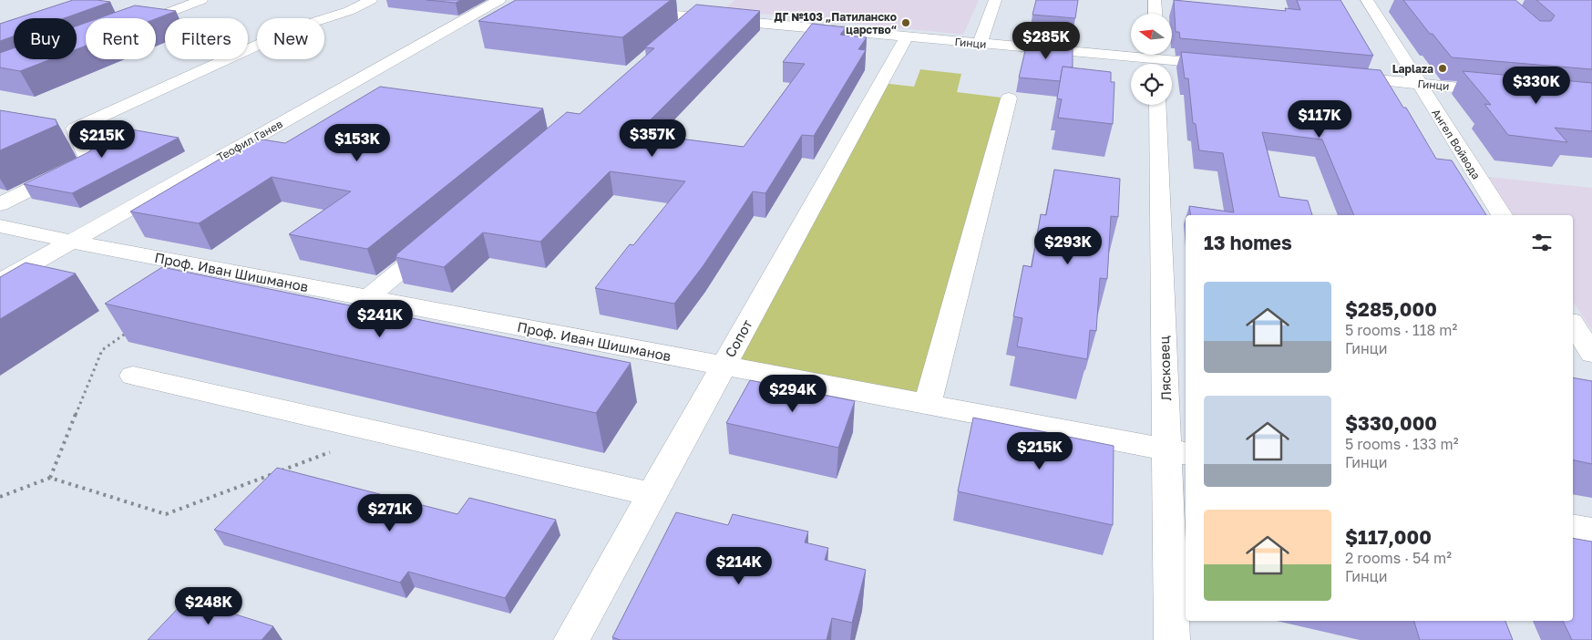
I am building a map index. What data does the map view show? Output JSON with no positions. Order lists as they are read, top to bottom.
{
  "streets": {
    "street": [
      "Гинци",
      "Теофил Ганев",
      "Ангел Войвода",
      "Проф. Иван Шишманов",
      "Сопот",
      "Лясковец"
    ]
  },
  "crossings": [
    ["Гинци", "Ангел Войвода"],
    ["Гинци", "Сопот"],
    ["Теофил Ганев", "Проф. Иван Шишманов"],
    ["Проф. Иван Шишманов", "Сопот"],
    ["Проф. Иван Шишманов", "Лясковец"]
  ],
  "places": ["ДГ №103 „Патиланско царство“", "Laplaza"],
  "north": "left",
  "page": {
    "chip": [
      "Buy",
      "Rent",
      "Filters",
      "New"
    ],
    "price": [
      "$285K",
      "$330K",
      "$117K",
      "$357K",
      "$215K",
      "$153K",
      "$293K",
      "$241K",
      "$294K",
      "$215K",
      "$271K",
      "$214K",
      "$248K"
    ],
    "heading": "13 homes",
    "list": [
      {
        "name": "$285,000",
        "note": "5 rooms · 118 m² · Гинци"
      },
      {
        "name": "$330,000",
        "note": "5 rooms · 133 m² · Гинци"
      },
      {
        "name": "$117,000",
        "note": "2 rooms · 54 m² · Гинци"
      }
    ]
  }
}
